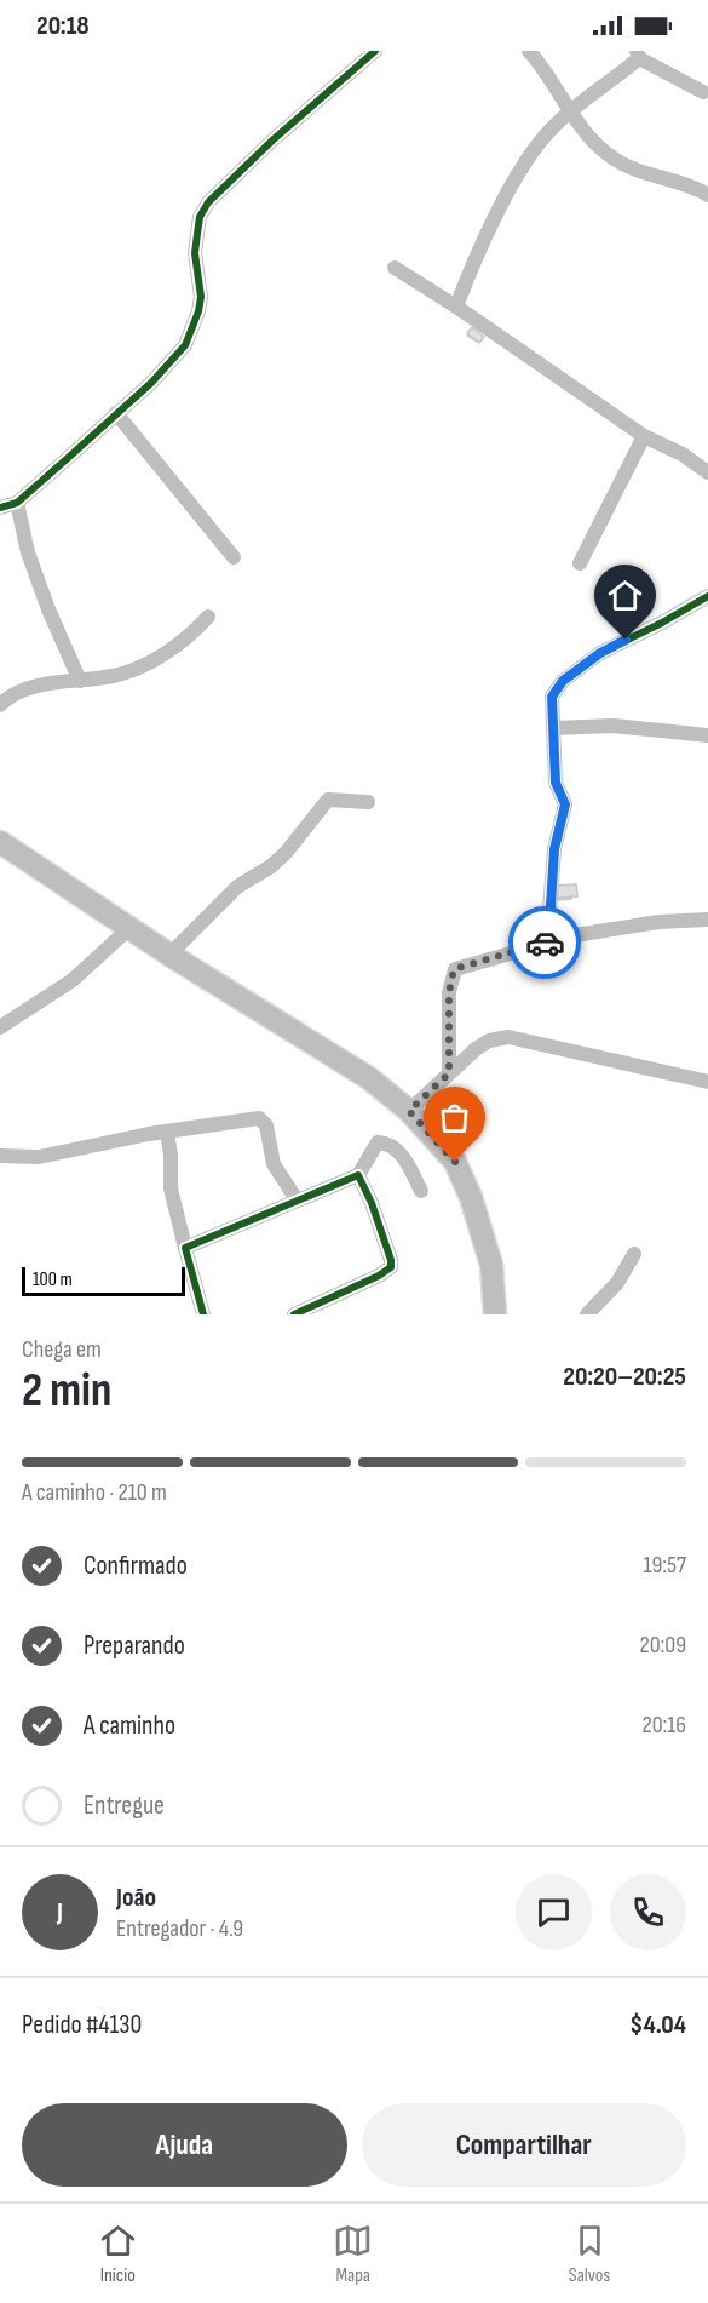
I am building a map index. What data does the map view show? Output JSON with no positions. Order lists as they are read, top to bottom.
{
  "scale_bar": "100 m",
  "page": {
    "status": "20:18",
    "scale": "100 m",
    "heading": ["2 min", "Chega em", "20:20–20:25"],
    "panel": [
      "João",
      "Entregador · 4.9",
      "Pedido #4130",
      "$4.04"
    ],
    "bar": "A caminho · 210 m",
    "list": [
      ["Confirmado", "19:57"],
      ["Preparando", "20:09"],
      ["A caminho", "20:16"],
      "Entregue"
    ],
    "round": "J",
    "buttons": ["Ajuda", "Compartilhar"],
    "tabs": ["Início", "Mapa", "Salvos"]
  }
}
